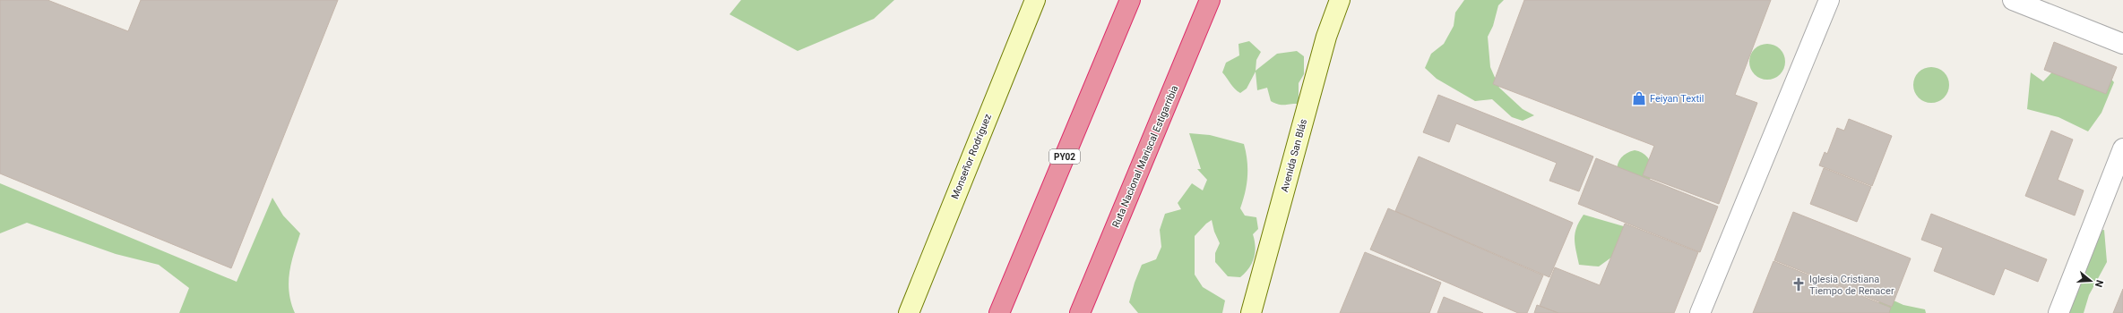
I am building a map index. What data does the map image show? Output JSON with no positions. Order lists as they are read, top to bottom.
{
  "streets": {
    "highway": ["PY02", "Ruta Nacional Mariscal Estigarribia"],
    "street": ["Avenida San Blás", "Monseñor Rodríguez"]
  },
  "places": {
    "shop": ["Feiyan Textil"],
    "church": ["Iglesia Cristiana Tiempo de Renacer"]
  },
  "north": "right"
}
